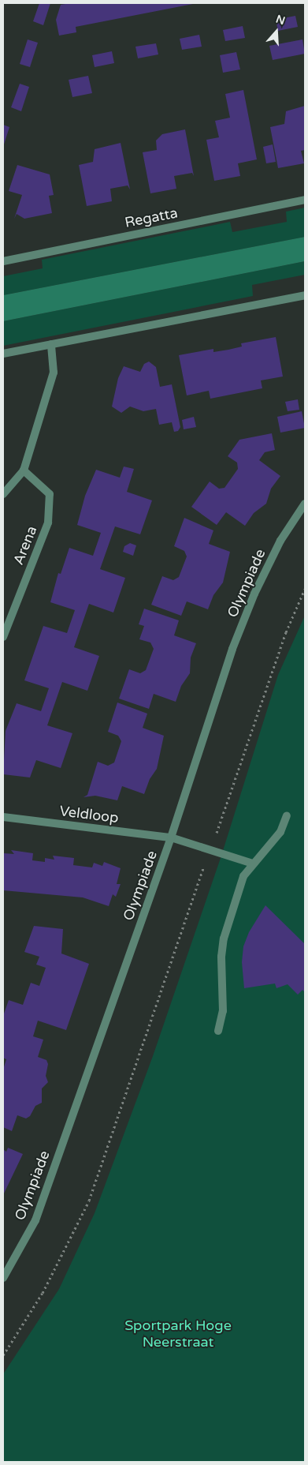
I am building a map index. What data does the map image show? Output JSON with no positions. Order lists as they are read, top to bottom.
{
  "streets": {
    "street": [
      "Regatta",
      "Arena",
      "Olympiade",
      "Veldloop"
    ]
  },
  "crossings": [
    ["Olympiade", "Veldloop"]
  ],
  "parks": ["Sportpark Hoge Neerstraat"],
  "north": "top"
}
